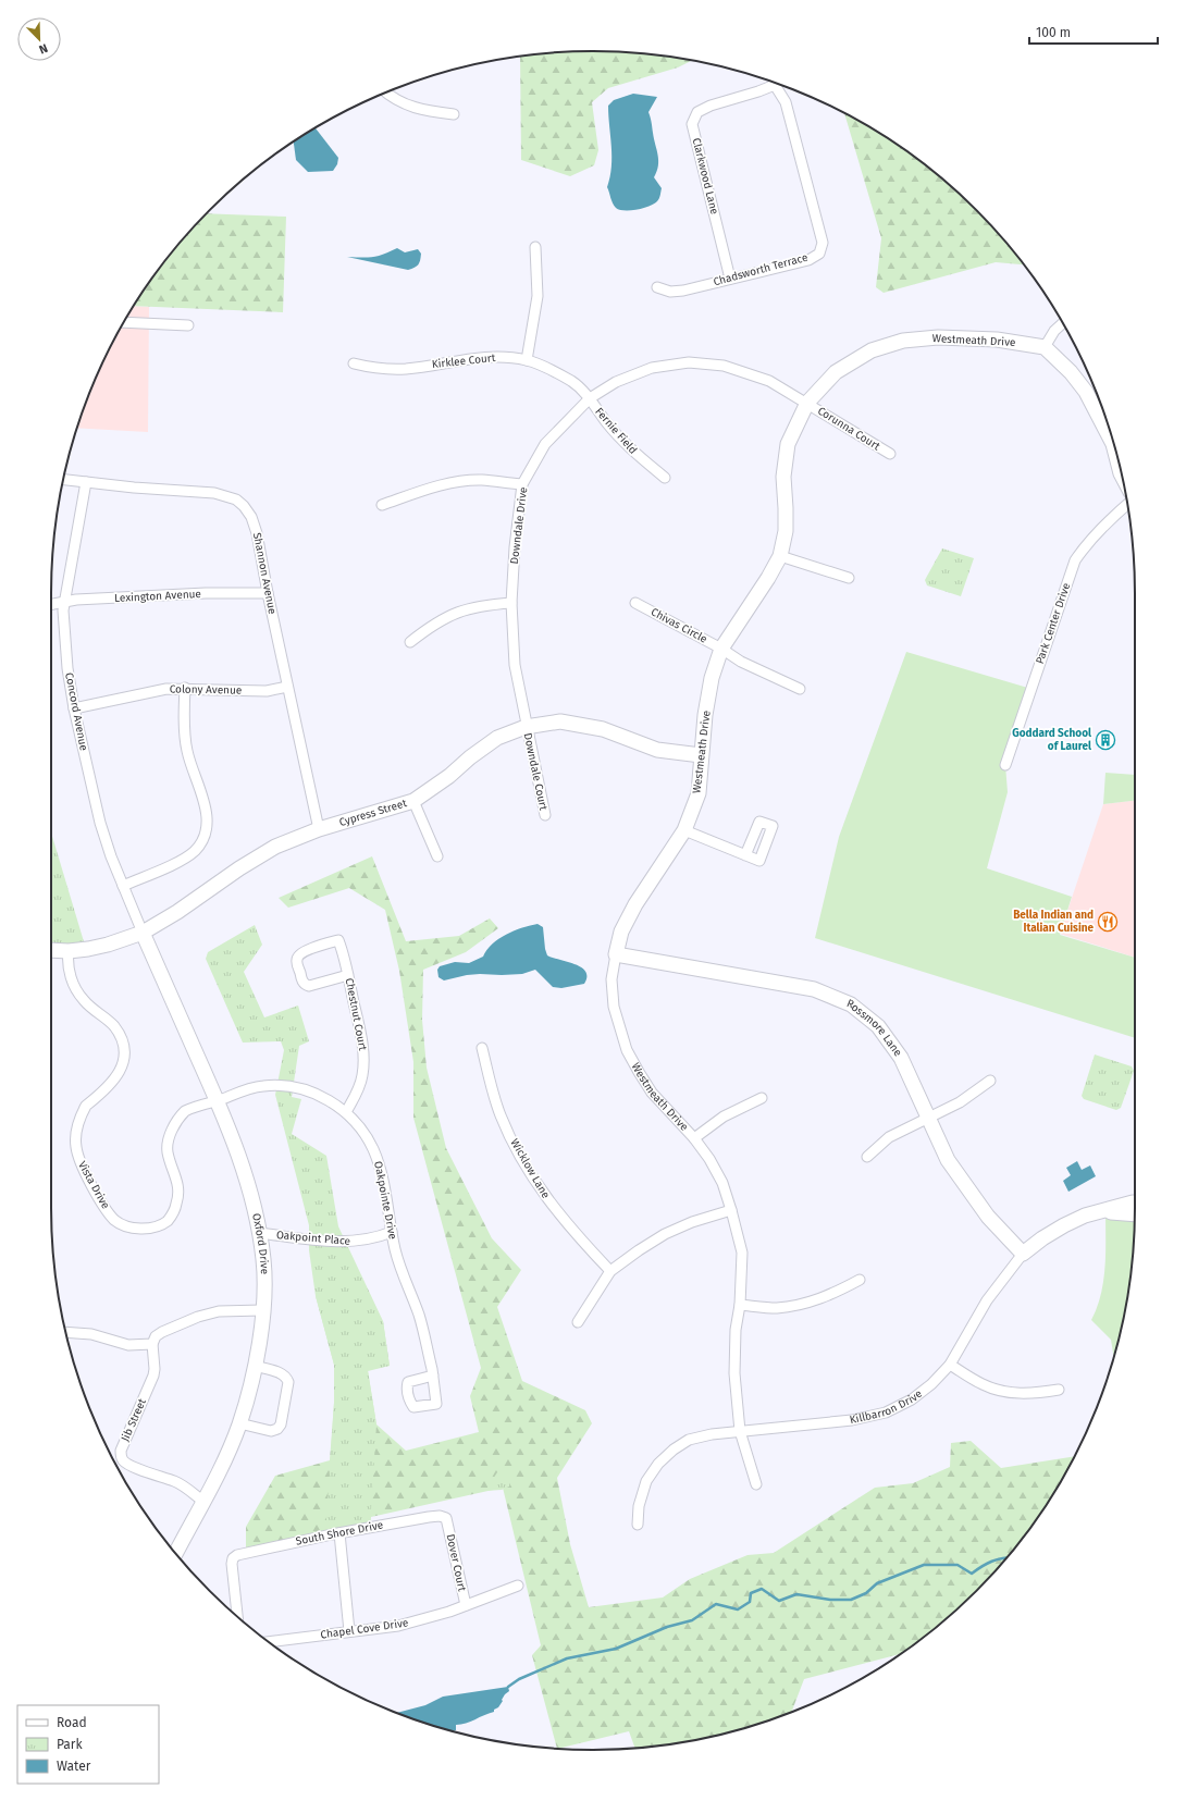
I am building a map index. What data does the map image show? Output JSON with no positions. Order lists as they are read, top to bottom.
{
  "streets": {
    "street": [
      "Clarkwood Lane",
      "Chadsworth Terrace",
      "Westmeath Drive",
      "Kirklee Court",
      "Corunna Court",
      "Fernie Field",
      "Downdale Drive",
      "Shannon Avenue",
      "Lexington Avenue",
      "Park Center Drive",
      "Chivas Circle",
      "Colony Avenue",
      "Concord Avenue",
      "Downdale Court",
      "Cypress Street",
      "Chestnut Court",
      "Rossmore Lane",
      "Wicklow Lane",
      "Vista Drive",
      "Oakpointe Drive",
      "Oakpoint Place",
      "Oxford Drive",
      "Killbarron Drive",
      "Jib Street",
      "South Shore Drive",
      "Dover Court",
      "Chapel Cove Drive"
    ]
  },
  "crossings": [
    ["Clarkwood Lane", "Chadsworth Terrace"],
    ["Westmeath Drive", "Corunna Court"],
    ["Westmeath Drive", "Downdale Drive"],
    ["Westmeath Drive", "Chivas Circle"],
    ["Westmeath Drive", "Cypress Street"],
    ["Westmeath Drive", "Rossmore Lane"],
    ["Westmeath Drive", "Killbarron Drive"],
    ["Kirklee Court", "Fernie Field"],
    ["Kirklee Court", "Downdale Drive"],
    ["Corunna Court", "Downdale Drive"],
    ["Fernie Field", "Downdale Drive"],
    ["Downdale Drive", "Downdale Court"],
    ["Downdale Drive", "Cypress Street"],
    ["Shannon Avenue", "Lexington Avenue"],
    ["Shannon Avenue", "Colony Avenue"],
    ["Shannon Avenue", "Concord Avenue"],
    ["Shannon Avenue", "Cypress Street"],
    ["Lexington Avenue", "Concord Avenue"],
    ["Colony Avenue", "Concord Avenue"],
    ["Concord Avenue", "Cypress Street"],
    ["Concord Avenue", "Oxford Drive"],
    ["Downdale Court", "Cypress Street"],
    ["Cypress Street", "Vista Drive"],
    ["Cypress Street", "Oxford Drive"],
    ["Chestnut Court", "Oakpointe Drive"],
    ["Rossmore Lane", "Killbarron Drive"],
    ["Vista Drive", "Oakpointe Drive"],
    ["Vista Drive", "Oxford Drive"],
    ["Oakpointe Drive", "Oakpoint Place"],
    ["Oakpointe Drive", "Oxford Drive"],
    ["Oakpoint Place", "Oxford Drive"],
    ["Oxford Drive", "Jib Street"],
    ["South Shore Drive", "Dover Court"],
    ["Dover Court", "Chapel Cove Drive"]
  ],
  "places": {
    "building": ["Goddard School of Laurel"],
    "restaurant": ["Bella Indian and Italian Cuisine"]
  },
  "legend": ["Road", "Park", "Water"],
  "scale_bar": "100 m",
  "north": "bottom right"
}
